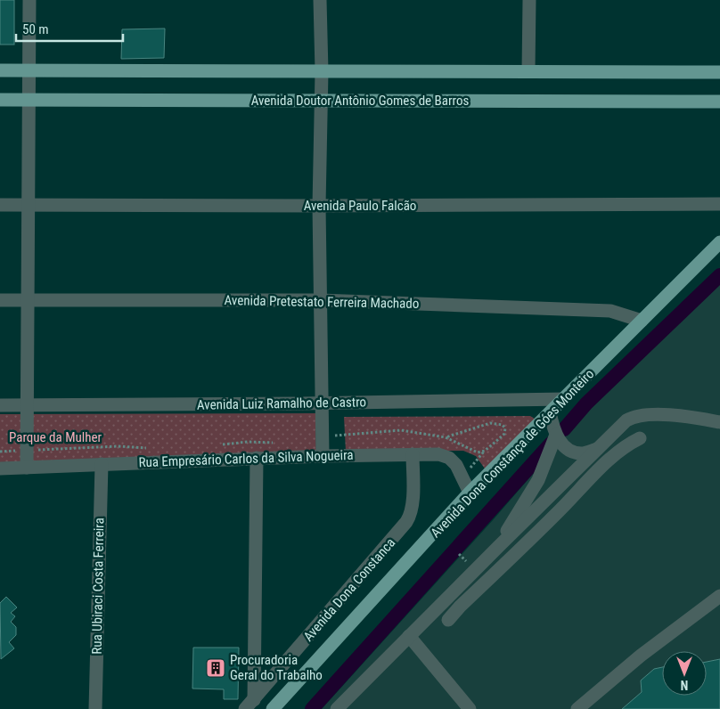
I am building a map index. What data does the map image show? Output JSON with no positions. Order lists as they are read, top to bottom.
{
  "streets": {
    "main road": ["Avenida Doutor Antônio Gomes de Barros", "Avenida Dona Constança de Góes Monteiro"],
    "street": [
      "Avenida Paulo Falcão",
      "Avenida Pretestato Ferreira Machado",
      "Avenida Luiz Ramalho de Castro",
      "Rua Empresário Carlos da Silva Nogueira",
      "Rua Ubiraci Costa Ferreira",
      "Avenida Dona Constanca"
    ]
  },
  "crossings": [
    ["Avenida Pretestato Ferreira Machado", "Avenida Dona Constança de Góes Monteiro"],
    ["Avenida Luiz Ramalho de Castro", "Avenida Dona Constança de Góes Monteiro"],
    ["Avenida Dona Constança de Góes Monteiro", "Rua Empresário Carlos da Silva Nogueira"],
    ["Rua Empresário Carlos da Silva Nogueira", "Rua Ubiraci Costa Ferreira"],
    ["Rua Empresário Carlos da Silva Nogueira", "Avenida Dona Constanca"]
  ],
  "parks": ["Parque da Mulher"],
  "places": {
    "building": ["Procuradoria Geral do Trabalho"]
  },
  "scale_bar": "50 m",
  "north": "bottom"
}
